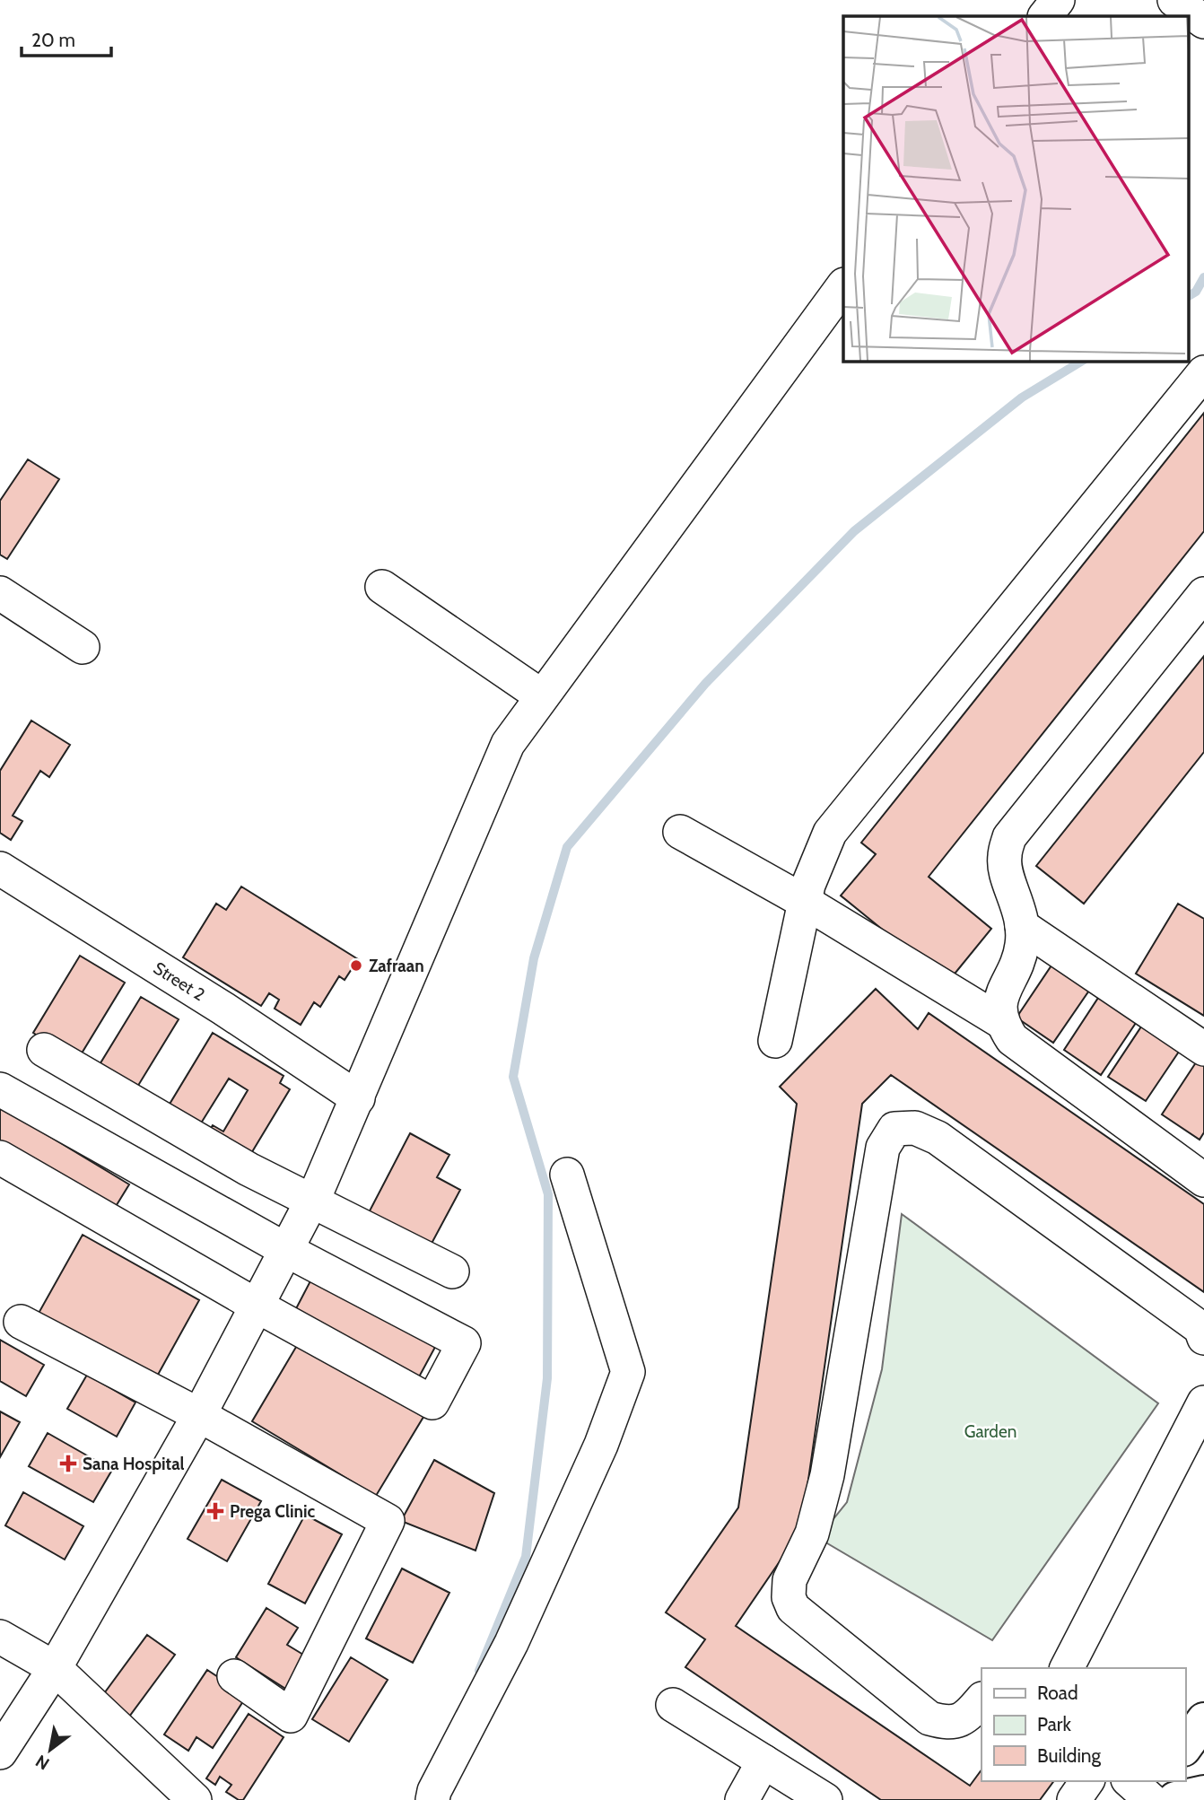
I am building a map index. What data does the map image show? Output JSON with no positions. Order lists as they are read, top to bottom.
{
  "streets": {
    "street": ["Street 2"]
  },
  "parks": ["Garden"],
  "places": {
    "other": ["Zafraan"],
    "health": ["Sana Hospital", "Prega Clinic"]
  },
  "legend": ["Road", "Park", "Building"],
  "scale_bar": "20 m",
  "north": "bottom left"
}
